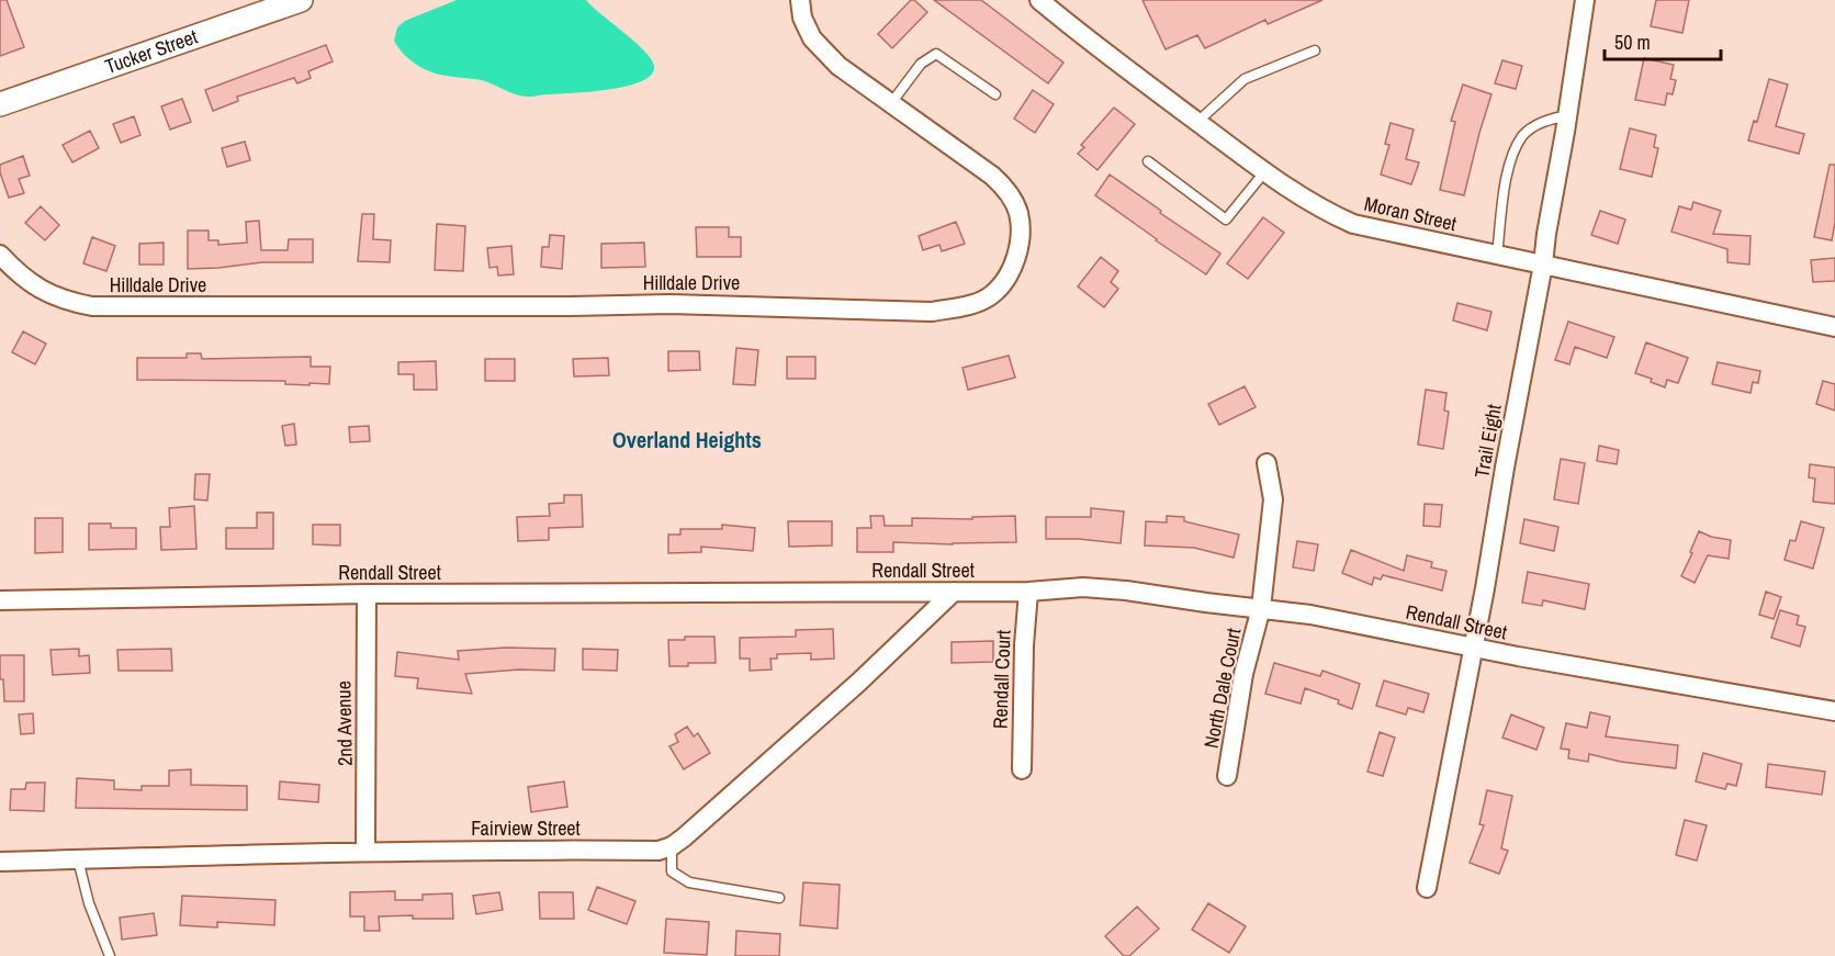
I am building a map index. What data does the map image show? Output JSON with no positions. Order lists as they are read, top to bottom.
{
  "streets": {
    "street": [
      "Tucker Street",
      "Moran Street",
      "Hilldale Drive",
      "Trail Eight",
      "Rendall Street",
      "Rendall Court",
      "North Dale Court",
      "2nd Avenue",
      "Fairview Street"
    ]
  },
  "crossings": [
    ["Moran Street", "Trail Eight"],
    ["Trail Eight", "Rendall Street"],
    ["Rendall Street", "Rendall Court"],
    ["Rendall Street", "North Dale Court"],
    ["Rendall Street", "2nd Avenue"],
    ["2nd Avenue", "Fairview Street"]
  ],
  "districts": ["Overland Heights"],
  "scale_bar": "50 m"
}
